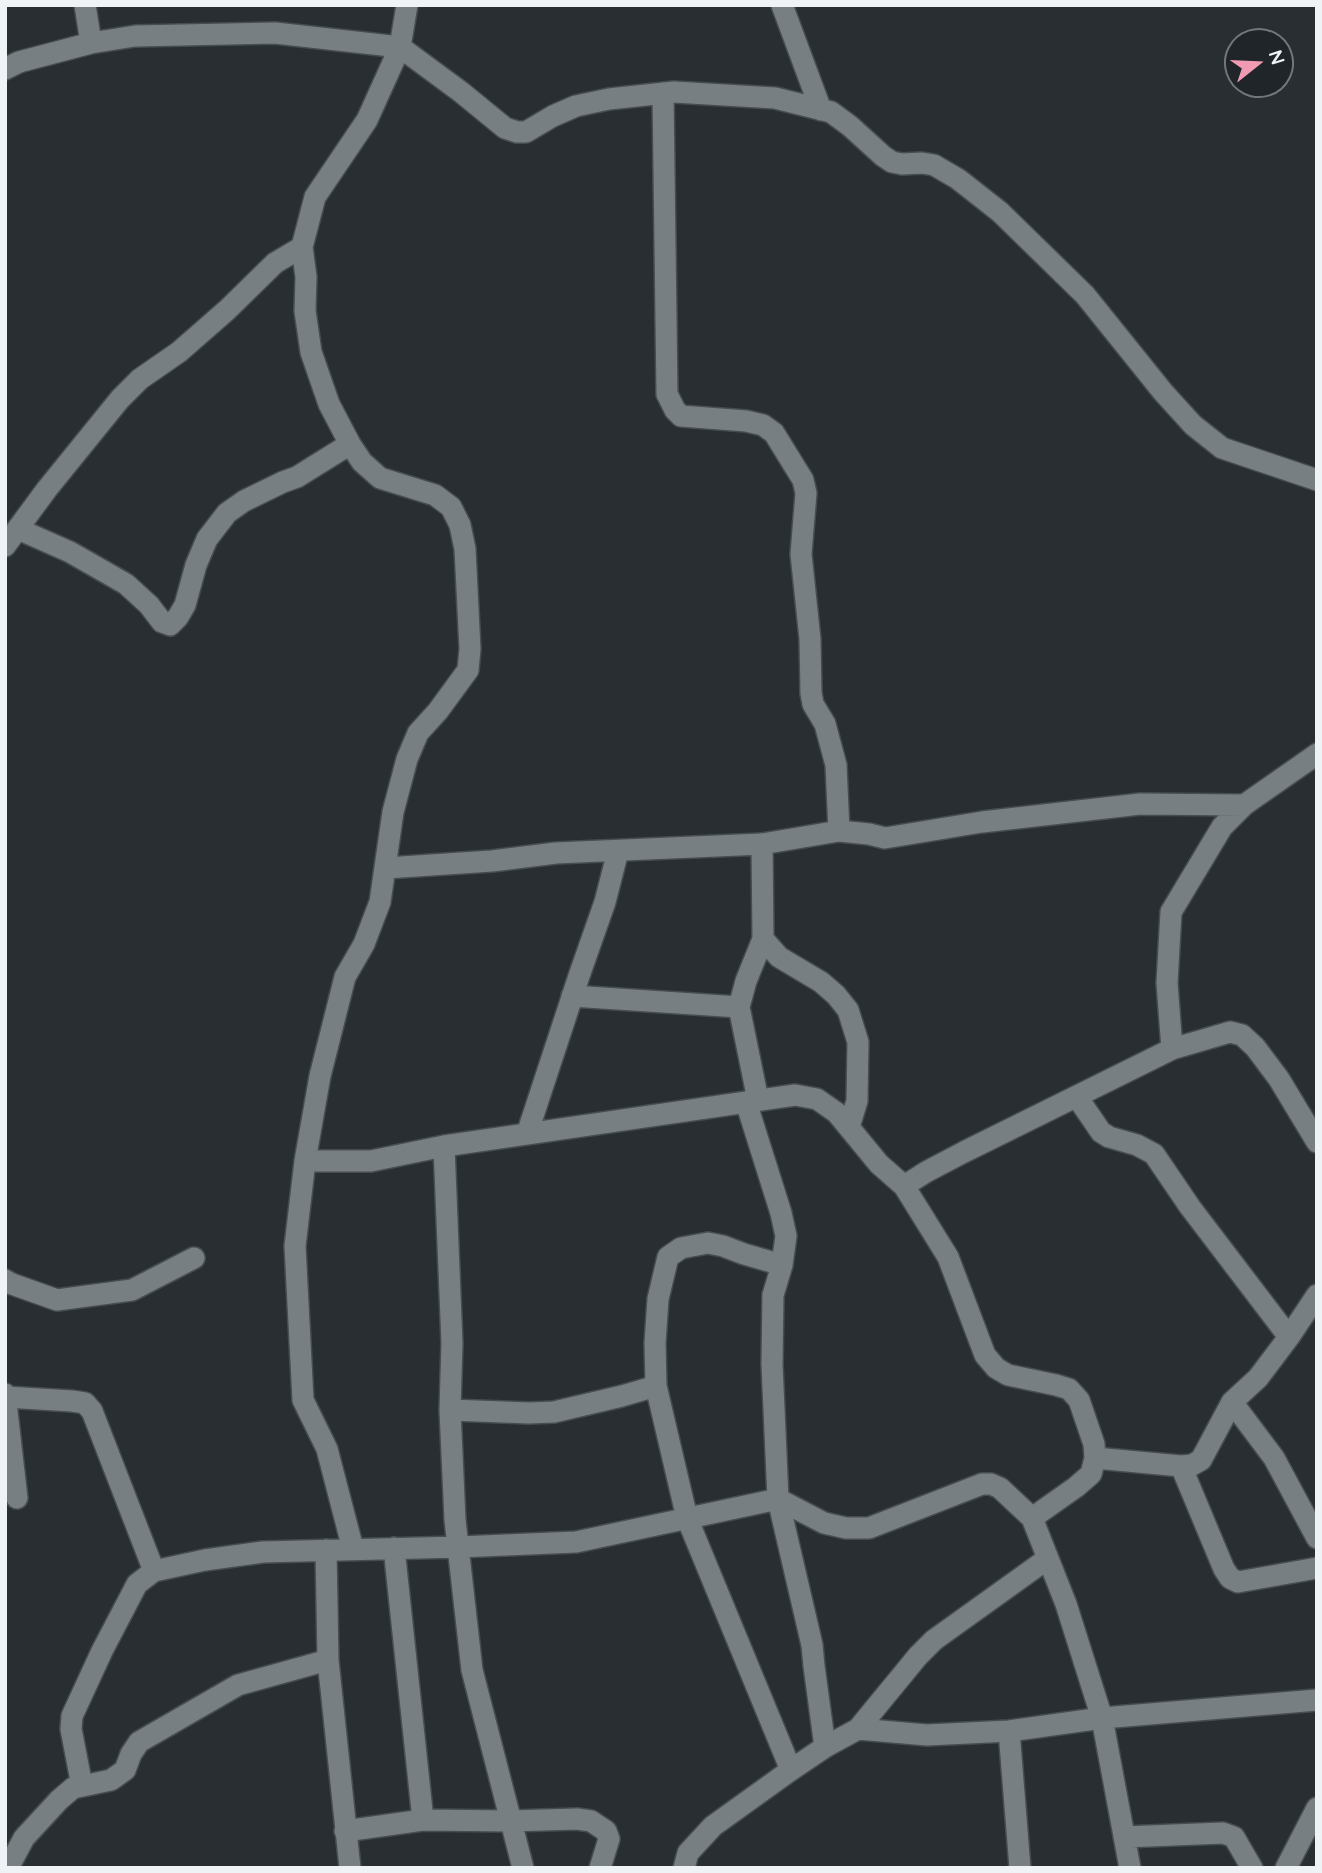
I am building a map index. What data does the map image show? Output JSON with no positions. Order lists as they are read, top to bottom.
{
  "north": "right"
}
